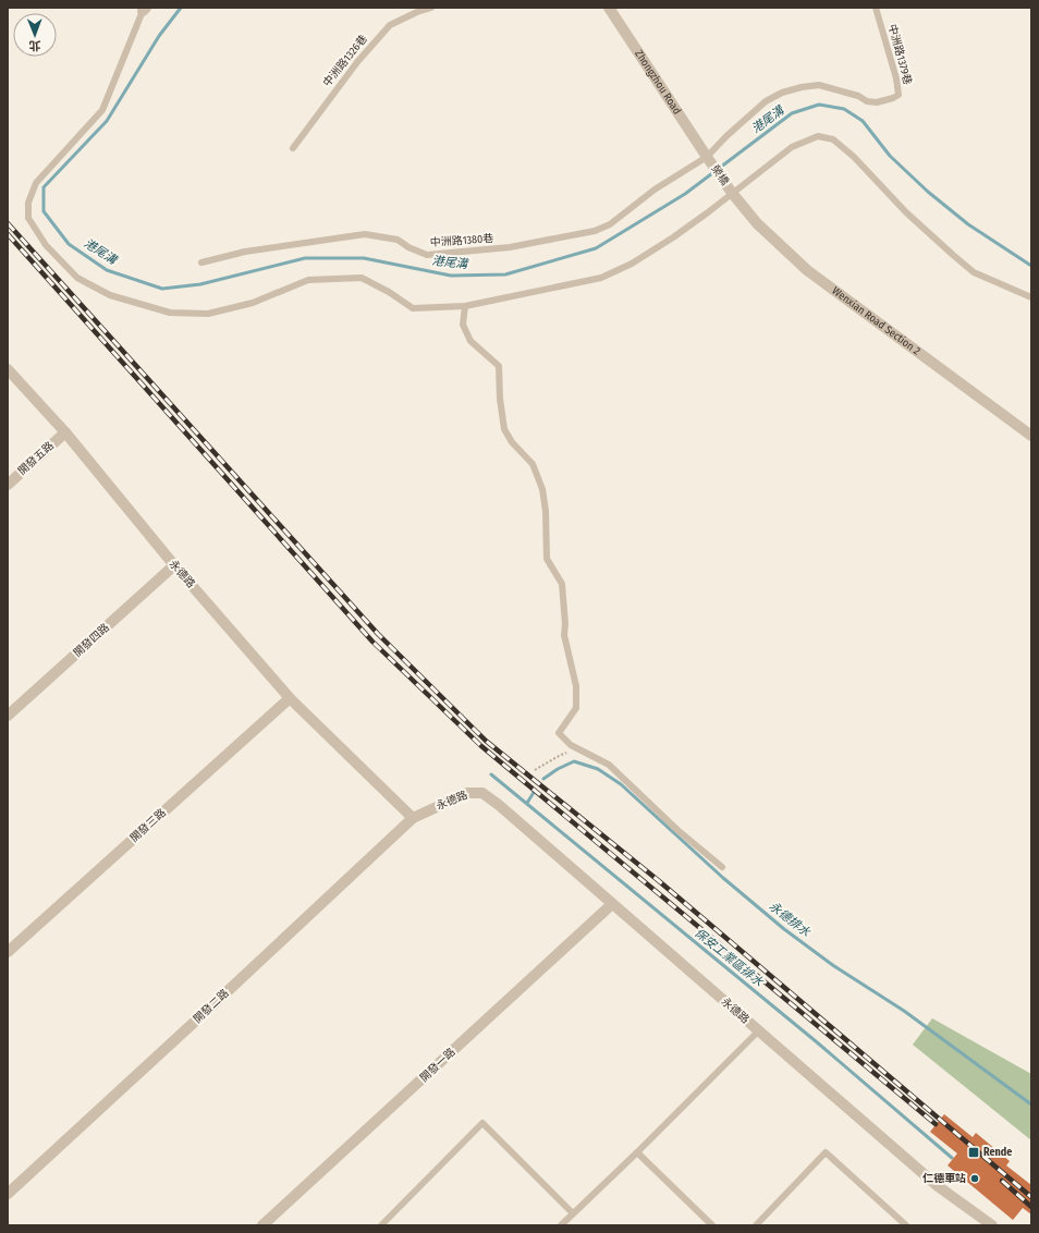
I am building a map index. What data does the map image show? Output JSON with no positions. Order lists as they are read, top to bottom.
{
  "streets": {
    "street": [
      "Zhongzhou Road",
      "榮橋",
      "Wenxian Road Section 2",
      "開發五路",
      "永德路",
      "開發四路",
      "開發三路",
      "開發二路",
      "開發一路"
    ],
    "lane": ["中洲路1379巷", "中洲路1326巷", "中洲路1380巷"]
  },
  "crossings": [
    ["中洲路1379巷", "Zhongzhou Road"],
    ["中洲路1379巷", "榮橋"],
    ["中洲路1379巷", "中洲路1380巷"],
    ["Zhongzhou Road", "榮橋"],
    ["Zhongzhou Road", "中洲路1380巷"],
    ["榮橋", "中洲路1380巷"],
    ["榮橋", "Wenxian Road Section 2"],
    ["開發五路", "永德路"],
    ["永德路", "開發四路"],
    ["永德路", "開發三路"],
    ["永德路", "開發二路"],
    ["永德路", "開發一路"]
  ],
  "water": ["港尾溝", "永德排水", "保安工業區排水"],
  "places": {
    "transit": ["Rende"],
    "other": ["仁德車站"]
  },
  "north": "bottom"
}
